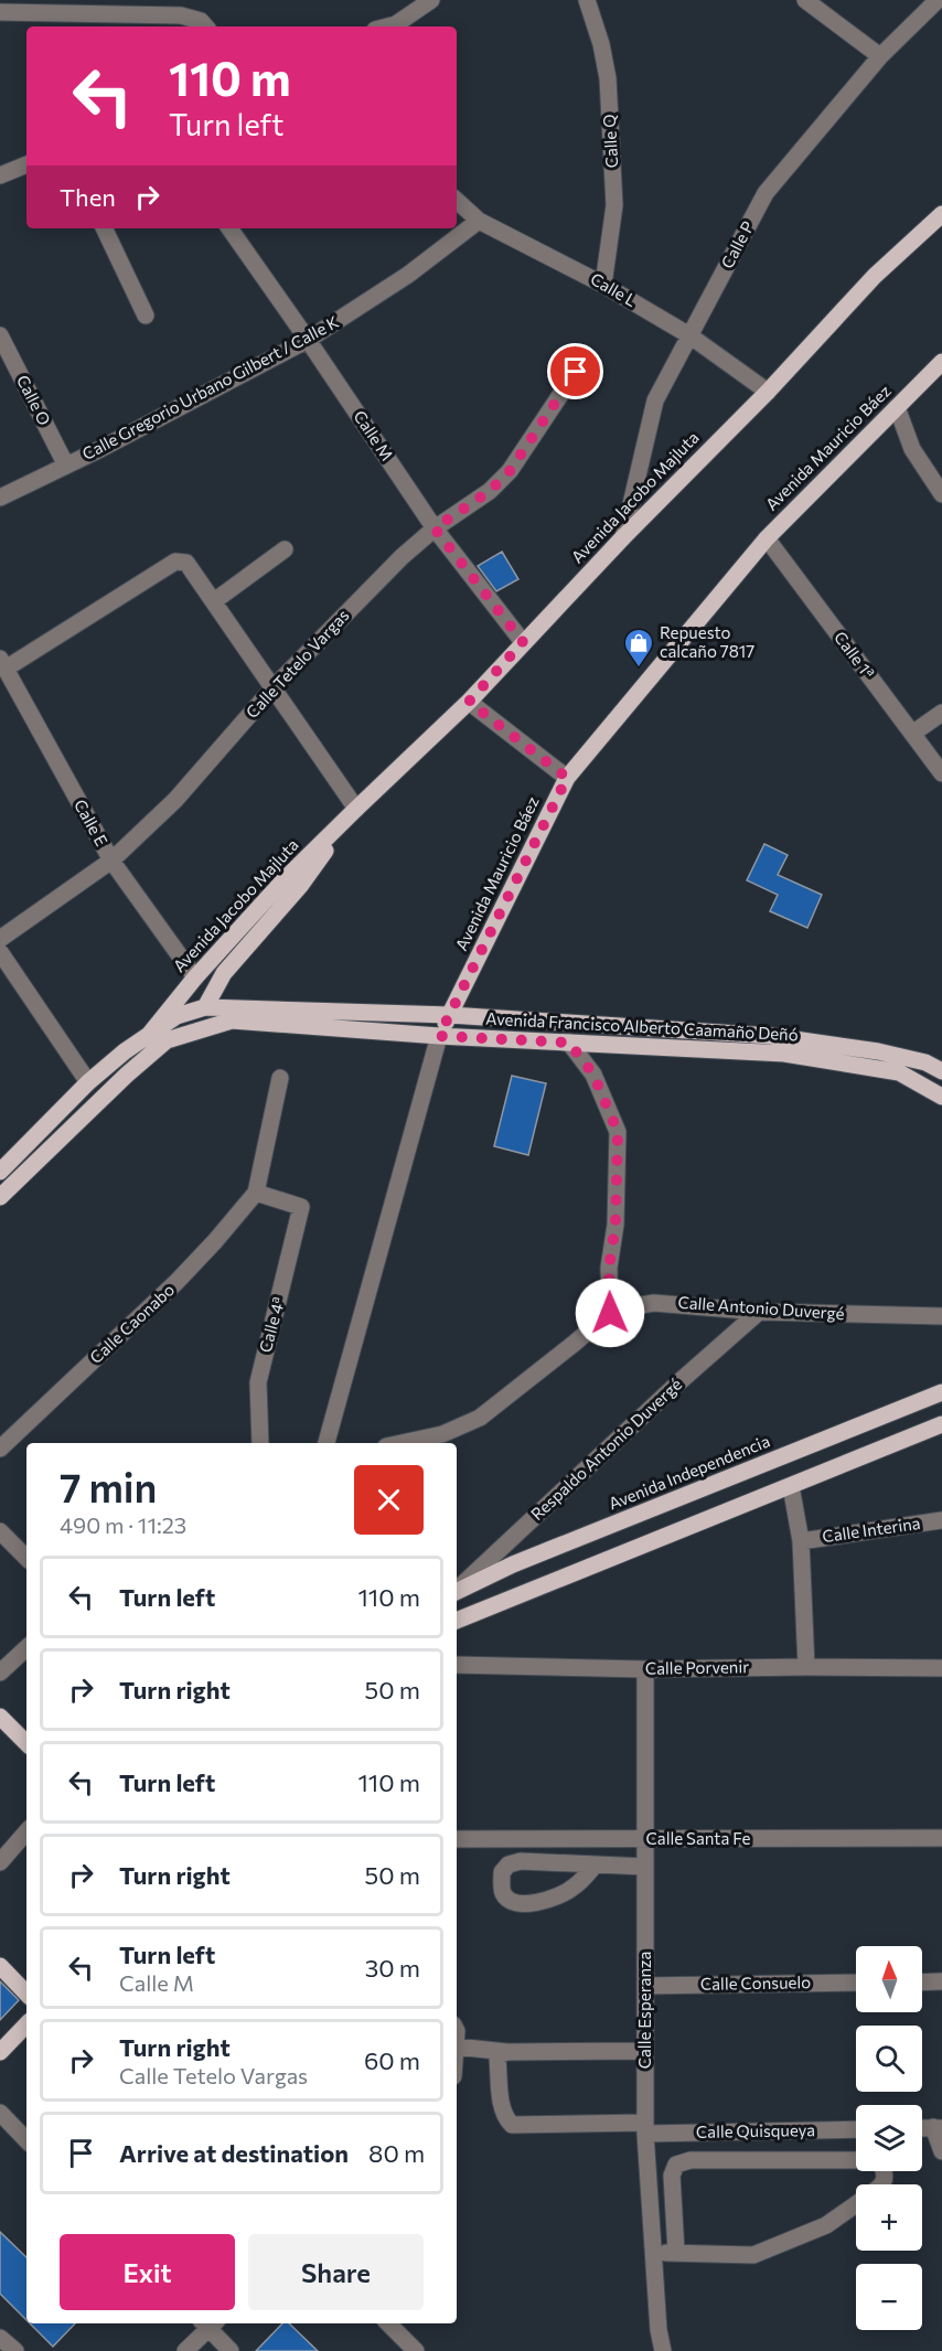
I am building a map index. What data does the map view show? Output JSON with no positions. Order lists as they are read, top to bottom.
{
  "streets": {
    "main road": [
      "Avenida Mauricio Báez",
      "Avenida Jacobo Majluta",
      "Avenida Francisco Alberto Caamaño Deñó",
      "Avenida Independencia"
    ],
    "street": [
      "Calle Q",
      "Calle P",
      "Calle L",
      "Calle Gregorio Urbano Gilbert / Calle K",
      "Calle O",
      "Calle M",
      "Calle 1ª",
      "Calle Tetelo Vargas",
      "Calle E",
      "Calle Antonio Duvergé",
      "Calle Caonabo",
      "Calle 4ª",
      "Respaldo Antonio Duvergé",
      "Calle Interina",
      "Calle Porvenir",
      "Calle Santa Fe",
      "Calle Consuelo",
      "Calle Esperanza",
      "Calle Quisqueya"
    ]
  },
  "crossings": [
    ["Calle Q", "Calle L"],
    ["Calle P", "Calle L"],
    ["Calle P", "Avenida Jacobo Majluta"],
    ["Calle L", "Calle Gregorio Urbano Gilbert / Calle K"],
    ["Calle L", "Avenida Jacobo Majluta"],
    ["Calle Gregorio Urbano Gilbert / Calle K", "Calle O"],
    ["Calle Gregorio Urbano Gilbert / Calle K", "Calle M"],
    ["Calle M", "Avenida Jacobo Majluta"],
    ["Calle M", "Calle Tetelo Vargas"],
    ["Avenida Mauricio Báez", "Calle 1ª"],
    ["Avenida Mauricio Báez", "Avenida Francisco Alberto Caamaño Deñó"],
    ["Avenida Jacobo Majluta", "Calle E"],
    ["Avenida Jacobo Majluta", "Avenida Francisco Alberto Caamaño Deñó"],
    ["Calle Tetelo Vargas", "Calle E"],
    ["Calle Antonio Duvergé", "Respaldo Antonio Duvergé"],
    ["Calle Caonabo", "Calle 4ª"],
    ["Calle Porvenir", "Calle Esperanza"],
    ["Calle Santa Fe", "Calle Esperanza"],
    ["Calle Consuelo", "Calle Esperanza"],
    ["Calle Esperanza", "Calle Quisqueya"]
  ],
  "places": {
    "shop": ["Repuesto calcaño 7817"]
  },
  "north": "top",
  "page": {
    "turn": ["110 m", "Turn left"],
    "then": "Then",
    "heading": ["7 min", "490 m · 11:23"],
    "list": [
      {
        "name": "Turn left",
        "value": "110 m"
      },
      {
        "name": "Turn right",
        "value": "50 m"
      },
      {
        "name": "Turn left",
        "value": "110 m"
      },
      {
        "name": "Turn right",
        "value": "50 m"
      },
      {
        "name": "Turn left",
        "note": "Calle M",
        "value": "30 m"
      },
      {
        "name": "Turn right",
        "note": "Calle Tetelo Vargas",
        "value": "60 m"
      },
      {
        "name": "Arrive at destination",
        "value": "80 m"
      }
    ],
    "map_buttons": ["+", "−"],
    "buttons": ["Exit", "Share"]
  }
}
